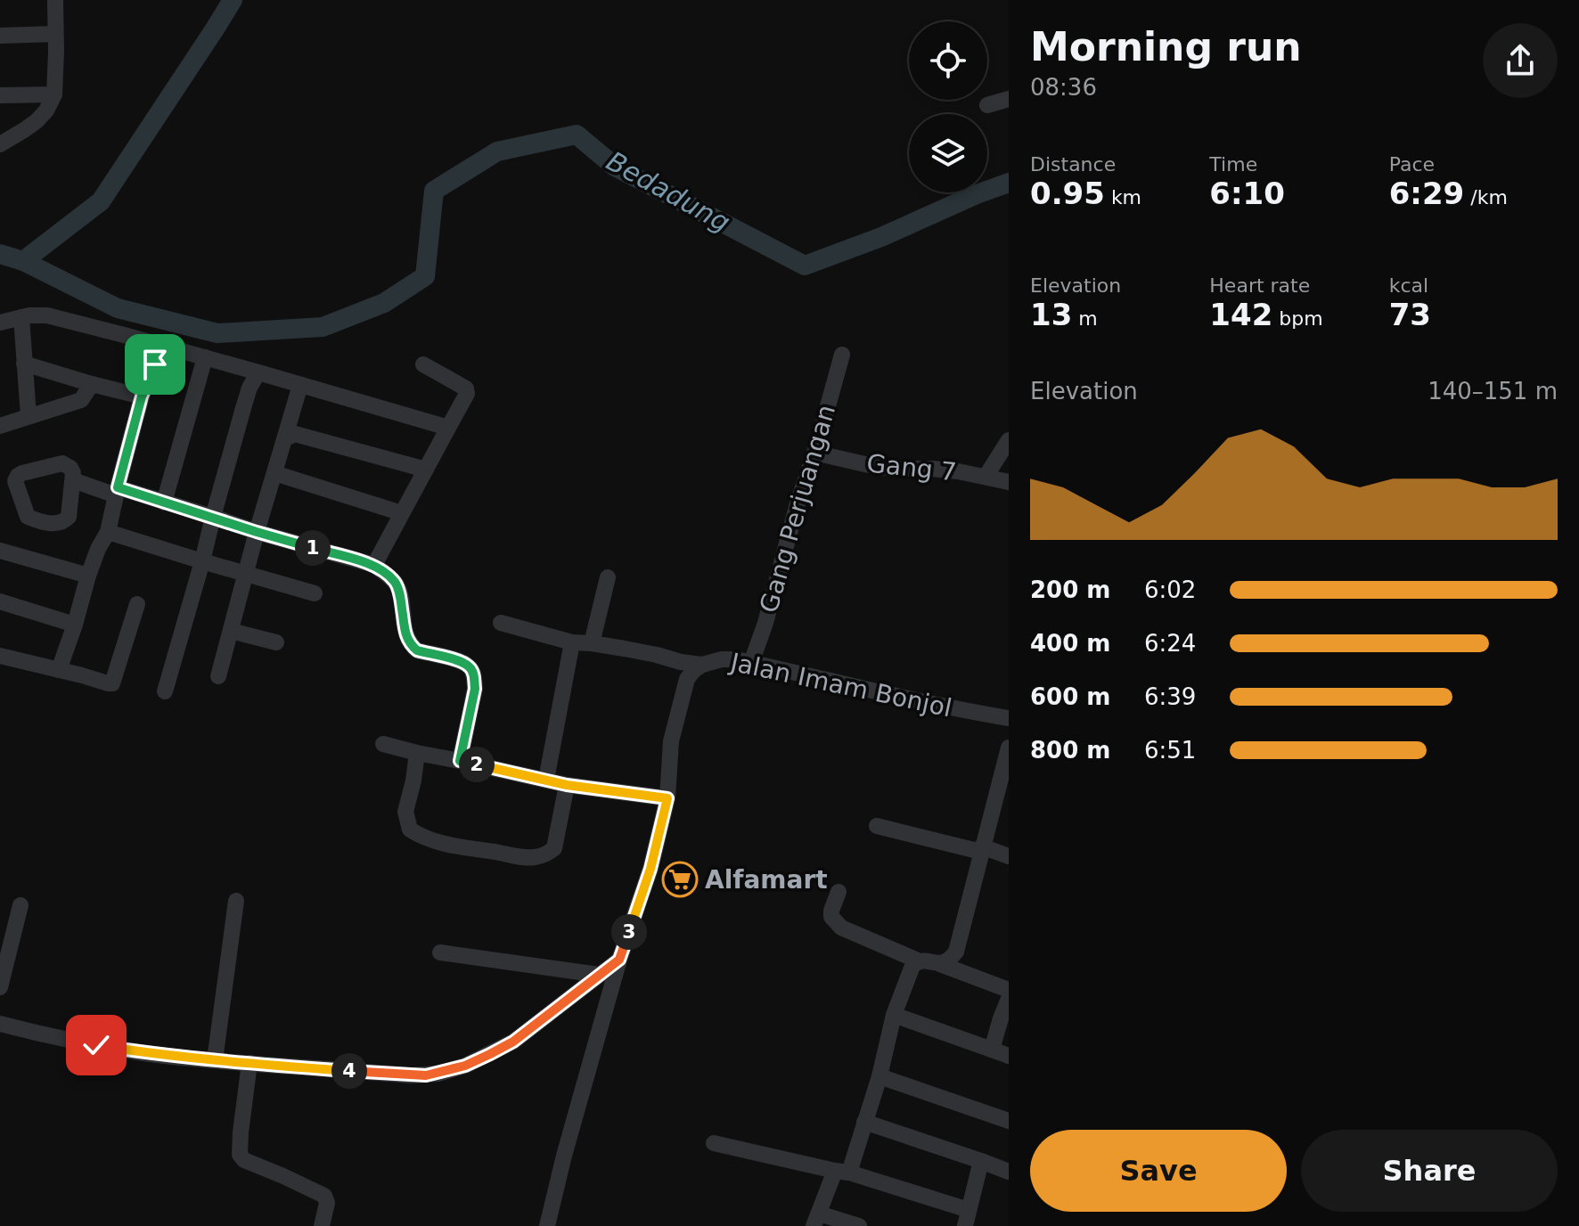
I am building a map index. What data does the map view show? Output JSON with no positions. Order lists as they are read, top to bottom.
{
  "streets": {
    "street": ["Gang 7", "Gang Perjuangan", "Jalan Imam Bonjol"]
  },
  "crossings": [
    ["Gang 7", "Gang Perjuangan"],
    ["Gang Perjuangan", "Jalan Imam Bonjol"]
  ],
  "water": ["Bedadung"],
  "places": {
    "supermarket": ["Alfamart"]
  },
  "page": {
    "heading": ["Morning run", "08:36"],
    "stats": [
      ["Distance", "0.95 km"],
      ["Time", "6:10"],
      ["Pace", "6:29 /km"],
      ["Elevation", "13 m"],
      ["Heart rate", "142 bpm"],
      ["kcal", "73"]
    ],
    "chart": ["Elevation", "140–151 m"],
    "pins": [
      "1",
      "2",
      "3",
      "4"
    ],
    "list": [
      {
        "name": "200 m",
        "note": "6:02"
      },
      {
        "name": "400 m",
        "note": "6:24"
      },
      {
        "name": "600 m",
        "note": "6:39"
      },
      {
        "name": "800 m",
        "note": "6:51"
      }
    ],
    "buttons": ["Save", "Share"]
  }
}
